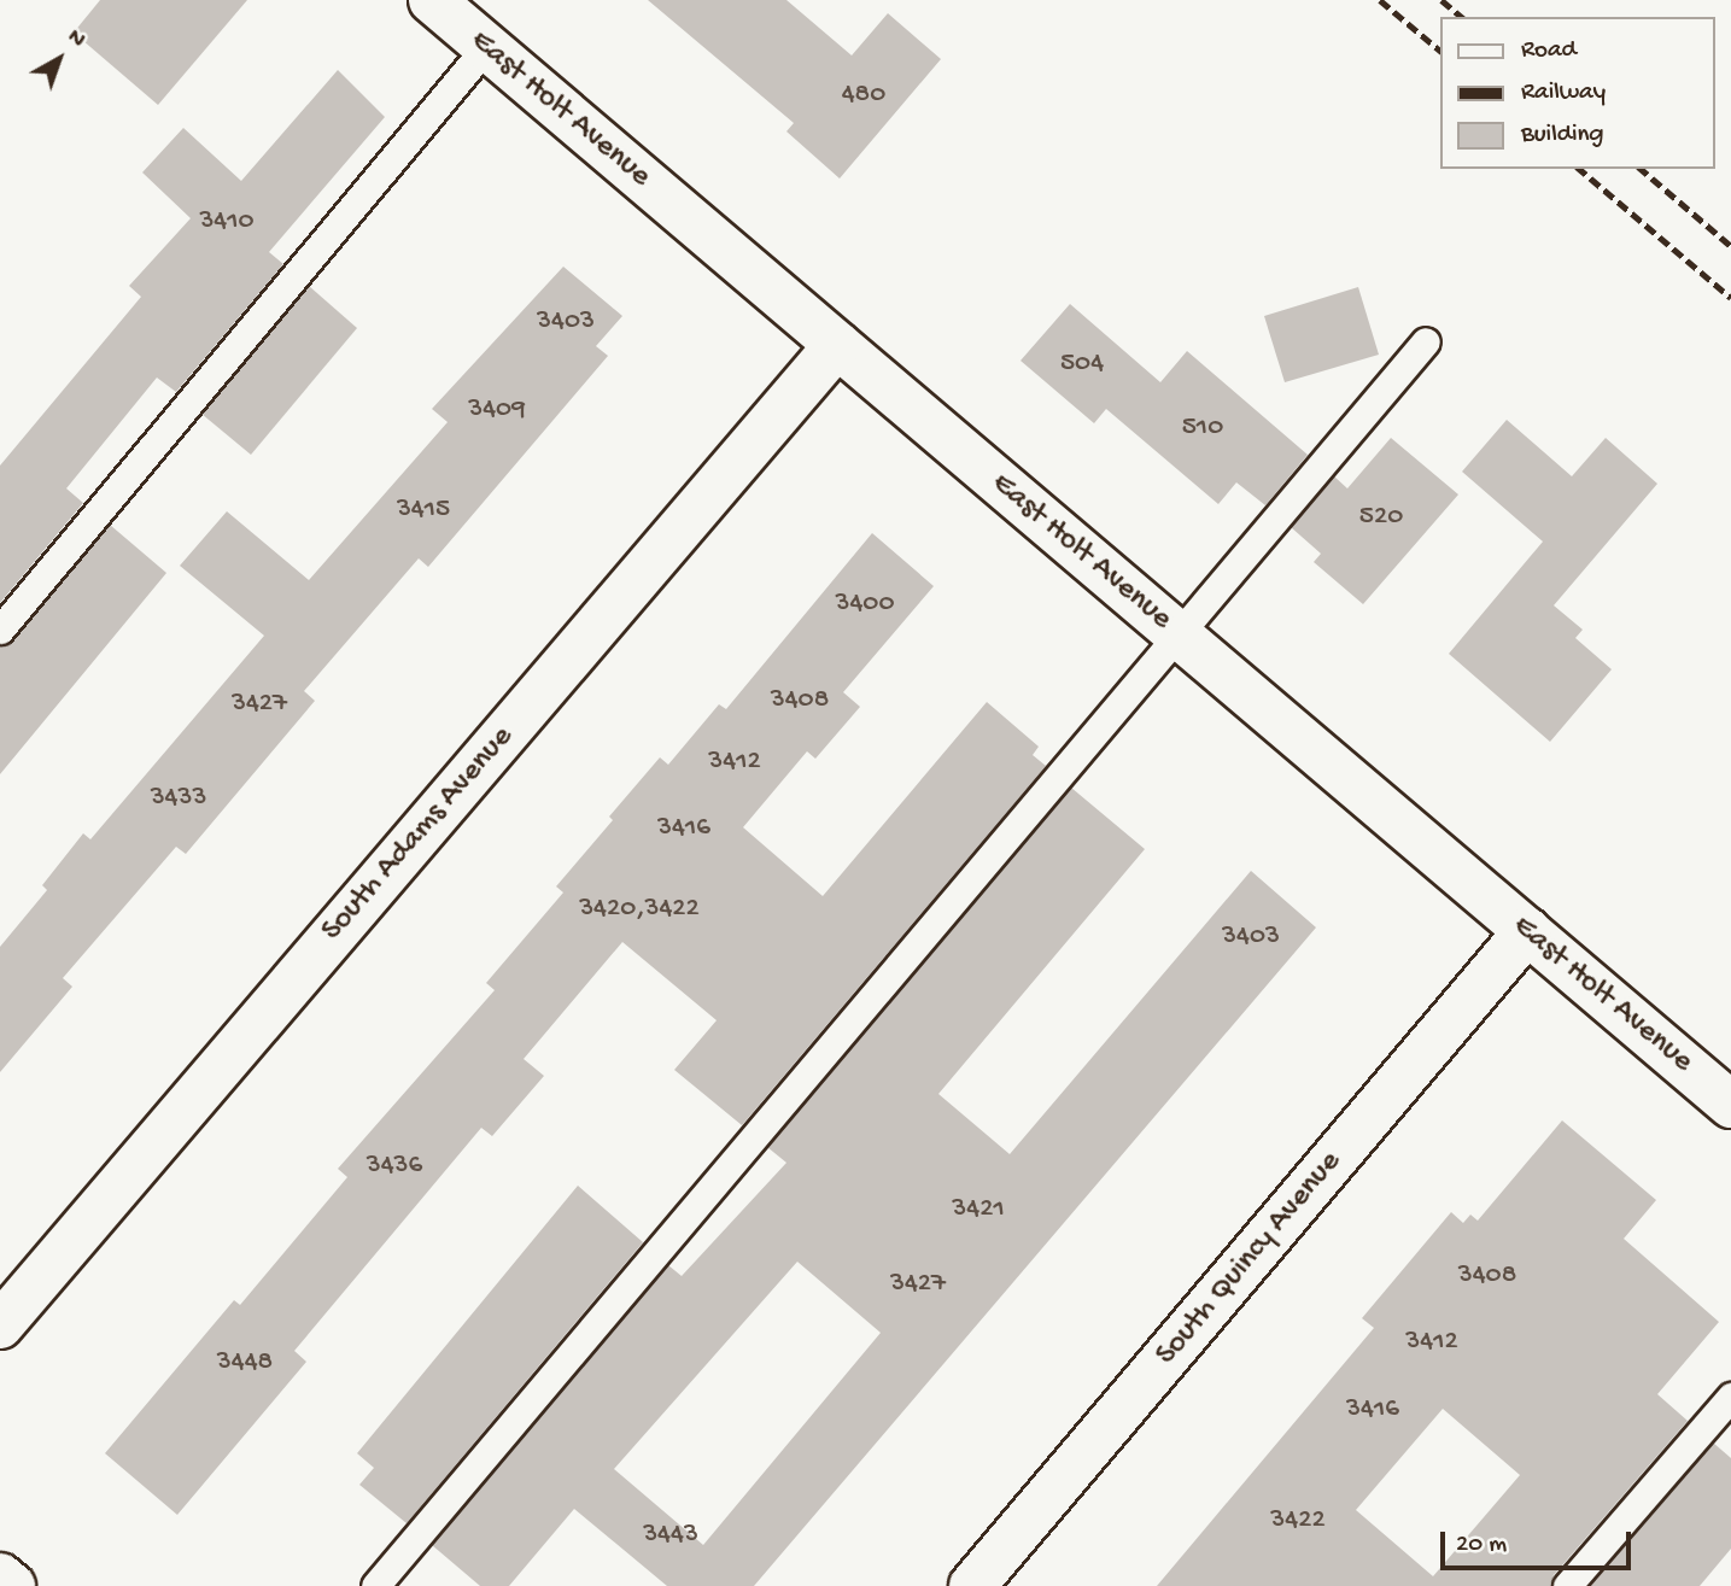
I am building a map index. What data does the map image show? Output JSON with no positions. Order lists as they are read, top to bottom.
{
  "streets": {
    "street": ["East Holt Avenue", "South Adams Avenue", "South Quincy Avenue"]
  },
  "crossings": [
    ["East Holt Avenue", "South Adams Avenue"],
    ["East Holt Avenue", "South Quincy Avenue"]
  ],
  "house_numbers": [
    "480",
    "3410",
    "3403",
    "504",
    "3409",
    "510",
    "3415",
    "520",
    "3400",
    "3408",
    "3427",
    "3412",
    "3433",
    "3416",
    "3420,3422",
    "3403",
    "3436",
    "3421",
    "3408",
    "3427",
    "3412",
    "3448",
    "3416",
    "3422",
    "3443"
  ],
  "legend": ["Road", "Railway", "Building"],
  "scale_bar": "20 m",
  "north": "top right"
}
